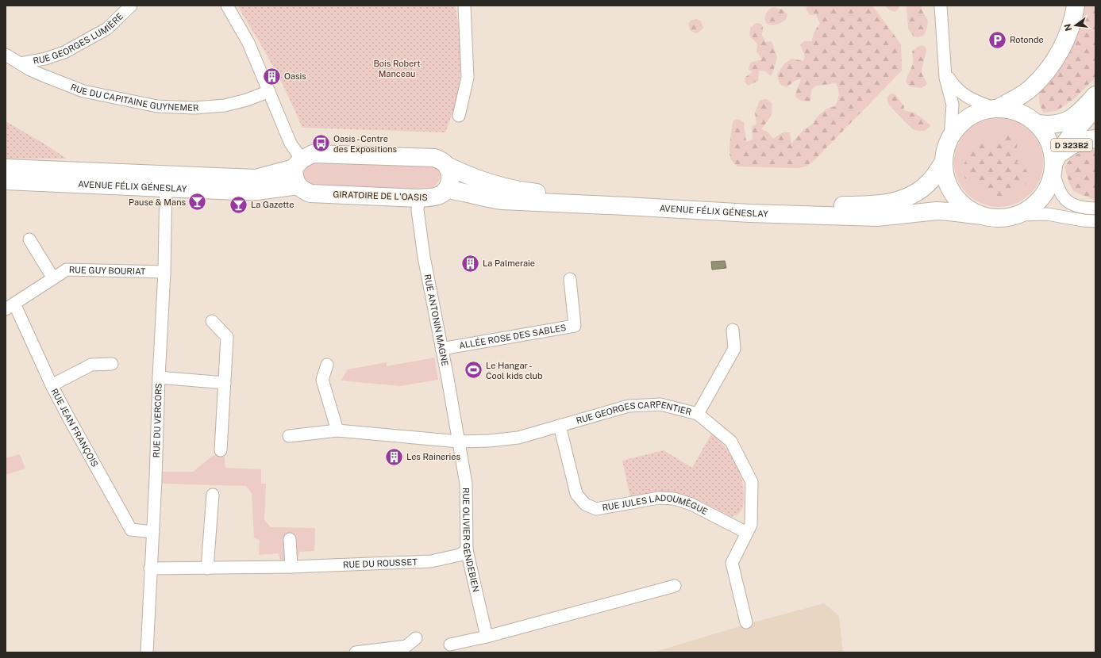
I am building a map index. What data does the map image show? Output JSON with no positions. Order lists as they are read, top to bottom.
{
  "streets": {
    "main road": ["D 323B2", "AVENUE FÉLIX GÉNESLAY", "GIRATOIRE DE L'OASIS"],
    "street": [
      "RUE GEORGES LUMIÈRE",
      "RUE DU CAPITAINE GUYNEMER",
      "RUE GUY BOURIAT",
      "RUE ANTONIN MAGNE",
      "ALLÉE ROSE DES SABLES",
      "RUE GEORGES CARPENTIER",
      "RUE DU VERCORS",
      "RUE JEAN FRANÇOIS",
      "RUE JULES LADOUMÈGUE",
      "RUE OLIVIER GENDEBIEN",
      "RUE DU ROUSSET"
    ]
  },
  "crossings": [
    ["RUE GEORGES LUMIÈRE", "RUE DU CAPITAINE GUYNEMER"],
    ["D 323B2", "AVENUE FÉLIX GÉNESLAY"],
    ["AVENUE FÉLIX GÉNESLAY", "GIRATOIRE DE L'OASIS"],
    ["AVENUE FÉLIX GÉNESLAY", "RUE DU VERCORS"],
    ["GIRATOIRE DE L'OASIS", "RUE ANTONIN MAGNE"],
    ["RUE GUY BOURIAT", "RUE DU VERCORS"],
    ["RUE GUY BOURIAT", "RUE JEAN FRANÇOIS"],
    ["RUE ANTONIN MAGNE", "ALLÉE ROSE DES SABLES"],
    ["RUE ANTONIN MAGNE", "RUE GEORGES CARPENTIER"],
    ["RUE ANTONIN MAGNE", "RUE OLIVIER GENDEBIEN"],
    ["RUE GEORGES CARPENTIER", "RUE JULES LADOUMÈGUE"],
    ["RUE GEORGES CARPENTIER", "RUE OLIVIER GENDEBIEN"],
    ["RUE DU VERCORS", "RUE JEAN FRANÇOIS"],
    ["RUE DU VERCORS", "RUE DU ROUSSET"],
    ["RUE OLIVIER GENDEBIEN", "RUE DU ROUSSET"]
  ],
  "parks": ["Bois Robert Manceau"],
  "places": {
    "parking": ["Rotonde"],
    "building": ["Oasis", "La Palmeraie", "Les Raineries"],
    "bus stop": ["Oasis - Centre des Expositions"],
    "bar": ["Pause & Mans", "La Gazette"],
    "sports": ["Le Hangar - Cool kids club"]
  },
  "north": "left"
}
